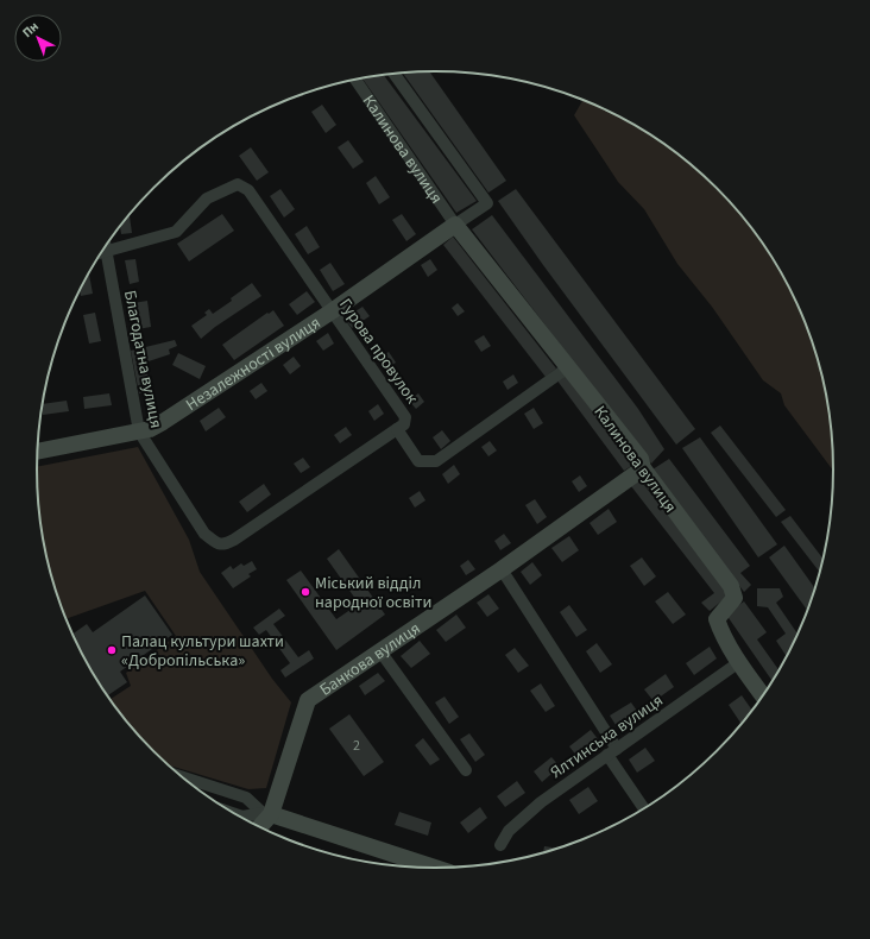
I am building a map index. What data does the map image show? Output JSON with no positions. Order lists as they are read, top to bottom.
{
  "streets": {
    "street": [
      "Калинова вулиця",
      "Гурова провулок",
      "Благодатна вулиця",
      "Незалежності вулиця",
      "Банкова вулиця",
      "Ялтинська вулиця"
    ]
  },
  "crossings": [
    ["Калинова вулиця", "Гурова провулок"],
    ["Калинова вулиця", "Незалежності вулиця"],
    ["Калинова вулиця", "Банкова вулиця"],
    ["Калинова вулиця", "Ялтинська вулиця"],
    ["Гурова провулок", "Благодатна вулиця"],
    ["Гурова провулок", "Незалежності вулиця"],
    ["Благодатна вулиця", "Незалежності вулиця"]
  ],
  "places": ["Міський відділ народної освіти", "Палац культури шахти «Добропільська»"],
  "house_numbers": ["2"],
  "north": "top left"
}
